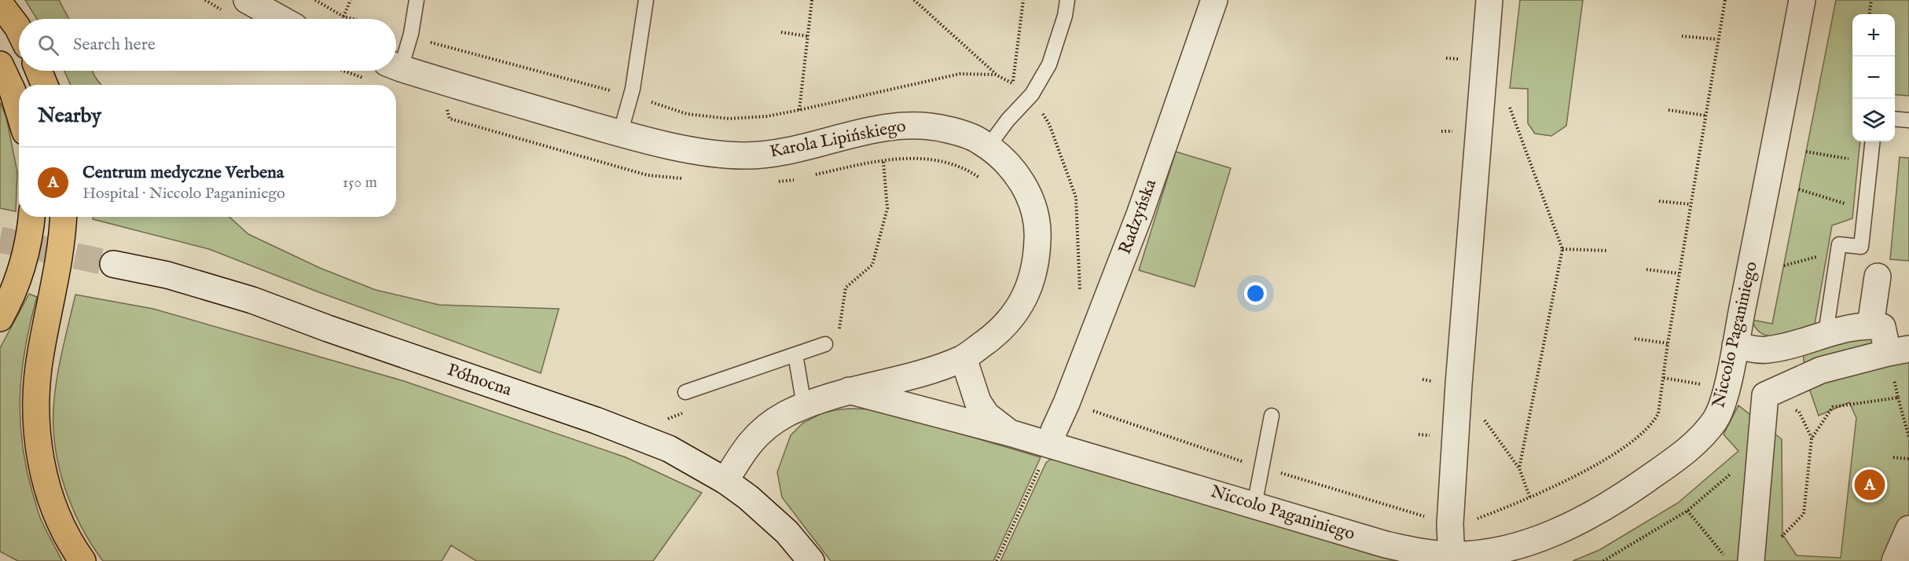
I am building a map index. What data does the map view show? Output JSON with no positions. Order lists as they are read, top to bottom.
{
  "streets": {
    "street": [
      "Karola Lipińskiego",
      "Radzyńska",
      "Niccolo Paganiniego",
      "Północna"
    ]
  },
  "crossings": [
    ["Karola Lipińskiego", "Niccolo Paganiniego"],
    ["Karola Lipińskiego", "Północna"]
  ],
  "page": {
    "map_buttons": ["+", "−"],
    "search": "Search here",
    "heading": "Nearby",
    "list": [
      {
        "mark": "A",
        "name": "Centrum medyczne Verbena",
        "note": "Hospital · Niccolo Paganiniego",
        "value": "150 m"
      }
    ],
    "pins": "A"
  }
}
